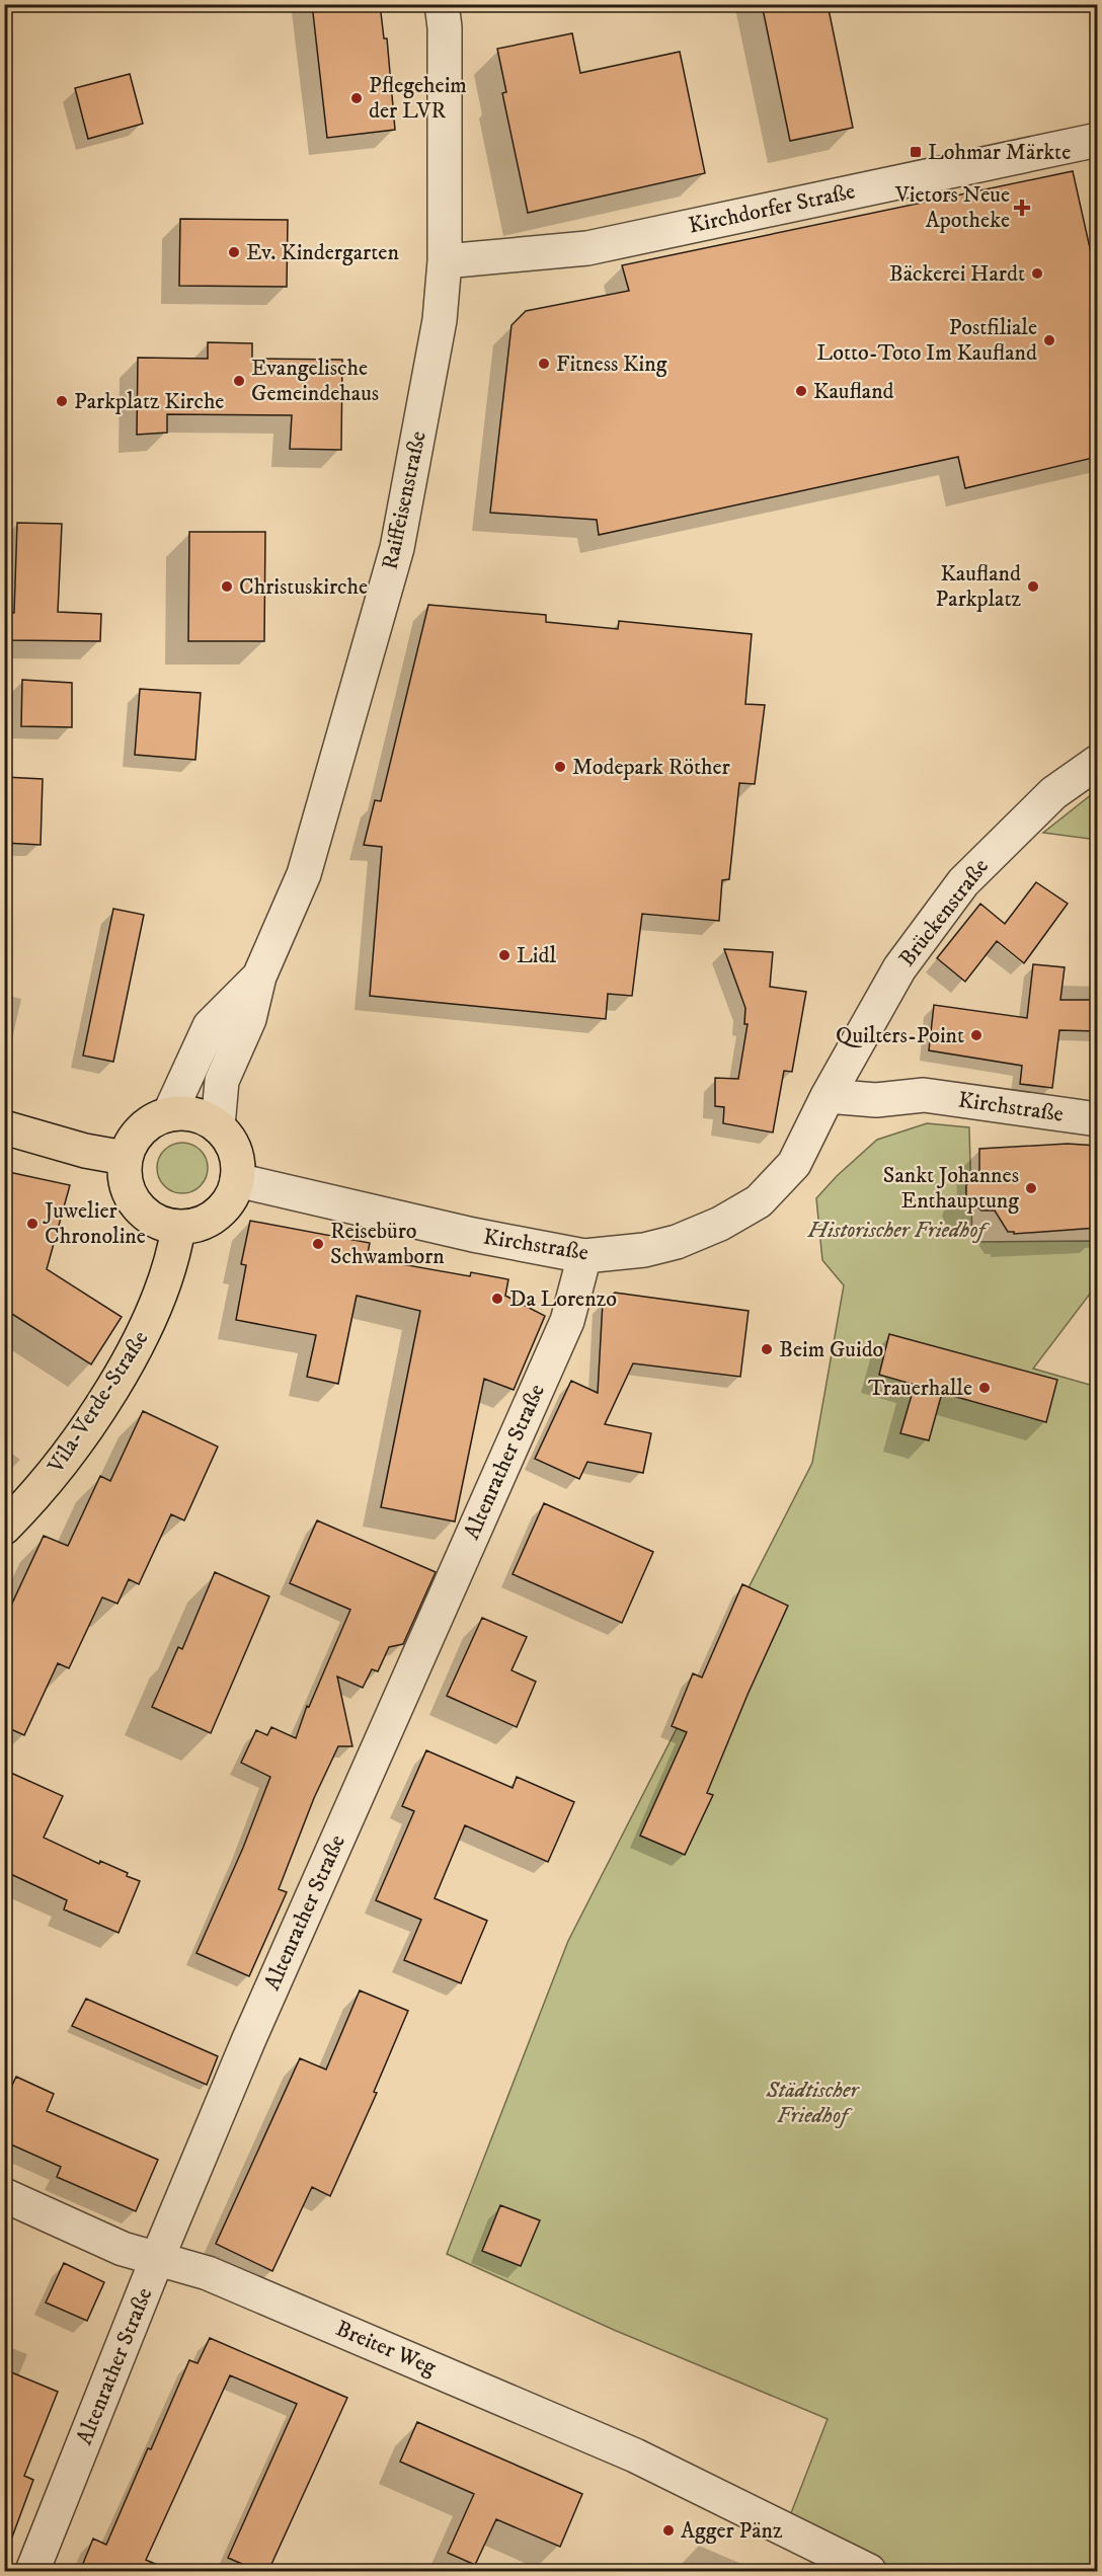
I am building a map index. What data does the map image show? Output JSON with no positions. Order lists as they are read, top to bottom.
{
  "streets": {
    "main road": ["Vila-Verde-Straße"],
    "street": [
      "Kirchdorfer Straße",
      "Raiffeisenstraße",
      "Brückenstraße",
      "Kirchstraße",
      "Altenrather Straße",
      "Breiter Weg"
    ]
  },
  "crossings": [
    ["Kirchdorfer Straße", "Raiffeisenstraße"],
    ["Raiffeisenstraße", "Kirchstraße"],
    ["Raiffeisenstraße", "Vila-Verde-Straße"],
    ["Brückenstraße", "Kirchstraße"],
    ["Kirchstraße", "Vila-Verde-Straße"],
    ["Kirchstraße", "Altenrather Straße"],
    ["Altenrather Straße", "Breiter Weg"]
  ],
  "parks": ["Historischer Friedhof", "Städtischer Friedhof"],
  "places": {
    "other": [
      "Pflegeheim der LVR",
      "Ev. Kindergarten",
      "Bäckerei Hardt",
      "Postfiliale Lotto-Toto Im Kaufland",
      "Fitness King",
      "Evangelische Gemeindehaus",
      "Kaufland",
      "Parkplatz Kirche",
      "Christuskirche",
      "Kaufland Parkplatz",
      "Modepark Röther",
      "Lidl",
      "Quilters-Point",
      "Sankt Johannes Enthauptung",
      "Juwelier Chronoline",
      "Reisebüro Schwamborn",
      "Da Lorenzo",
      "Beim Guido",
      "Trauerhalle",
      "Agger Pänz"
    ],
    "transit": ["Lohmar Märkte"],
    "health": ["Vietors Neue Apotheke"]
  }
}
